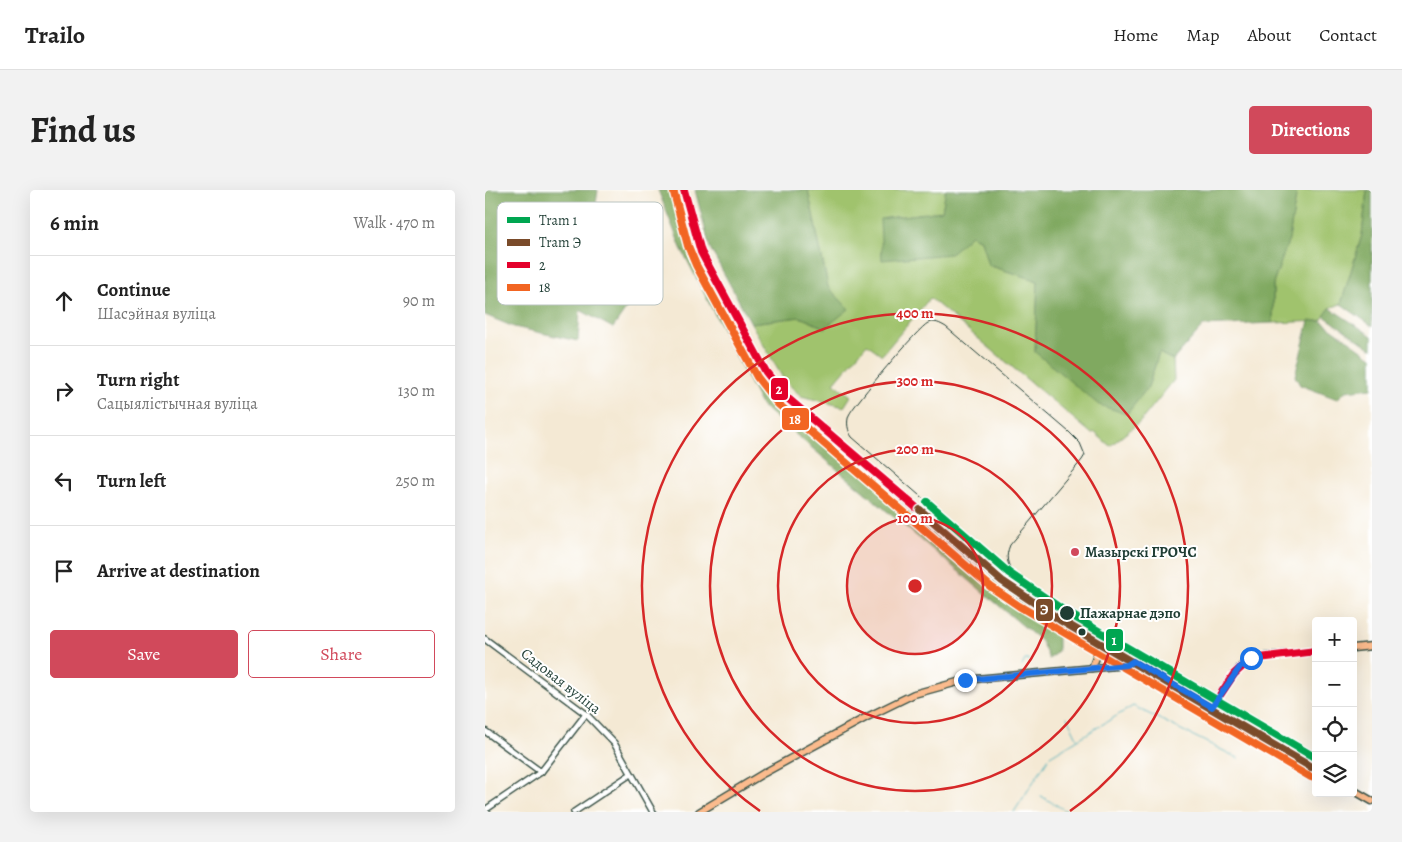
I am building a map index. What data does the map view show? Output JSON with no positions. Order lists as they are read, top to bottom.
{
  "streets": {
    "street": ["Садовая вуліца"]
  },
  "places": ["Мазырскі ГРОЧС", "Пажарнае дэпо"],
  "lines": [
    "transit line 2",
    "transit line 18",
    "tram line 1",
    "tram line Э"
  ],
  "legend": [
    "Tram 1",
    "Tram Э",
    "2",
    "18"
  ],
  "page": {
    "header": "Trailo",
    "nav": [
      "Home",
      "Map",
      "About",
      "Contact"
    ],
    "title": "Find us",
    "buttons": [
      "Directions",
      ["Save", "Share"]
    ],
    "heading": ["6 min", "Walk · 470 m"],
    "list": [
      ["Continue", "Шасэйная вуліца", "90 m"],
      ["Turn right", "Сацыялістычная вуліца", "130 m"],
      ["Turn left", "250 m"],
      "Arrive at destination"
    ],
    "map_buttons": ["+", "−"]
  },
  "rings": [
    "400 m",
    "300 m",
    "200 m",
    "100 m"
  ]
}
